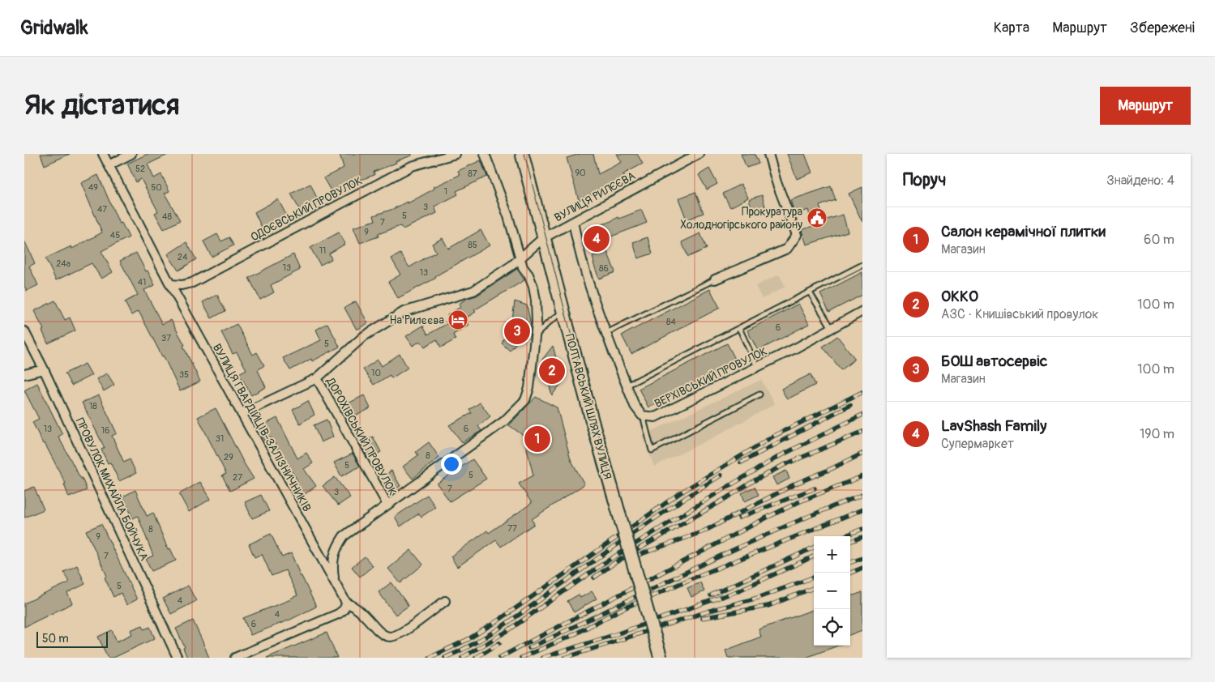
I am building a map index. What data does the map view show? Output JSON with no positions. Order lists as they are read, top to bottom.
{
  "streets": {
    "main road": ["ПОЛТАВСЬКИЙ ШЛЯХ ВУЛИЦЯ"],
    "street": [
      "ВУЛИЦЯ РИЛЄЄВА",
      "ОДОЄВСЬКИЙ ПРОВУЛОК",
      "ВЕРХІВСЬКИЙ ПРОВУЛОК",
      "ВУЛИЦЯ ГВАРДІЙЦІВ-ЗАЛІЗНИЧНИКІВ",
      "ДОРОХІВСЬКИЙ ПРОВУЛОК",
      "ПРОВУЛОК МИХАЙЛА БОЙЧУКА"
    ]
  },
  "crossings": [
    ["ВУЛИЦЯ РИЛЄЄВА", "ВЕРХІВСЬКИЙ ПРОВУЛОК"],
    ["ВУЛИЦЯ РИЛЄЄВА", "ПОЛТАВСЬКИЙ ШЛЯХ ВУЛИЦЯ"],
    ["ВУЛИЦЯ РИЛЄЄВА", "ВУЛИЦЯ ГВАРДІЙЦІВ-ЗАЛІЗНИЧНИКІВ"],
    ["ВУЛИЦЯ РИЛЄЄВА", "ДОРОХІВСЬКИЙ ПРОВУЛОК"],
    ["ОДОЄВСЬКИЙ ПРОВУЛОК", "ВУЛИЦЯ ГВАРДІЙЦІВ-ЗАЛІЗНИЧНИКІВ"]
  ],
  "places": {
    "public building": ["Прокуратура Холодногірського району"],
    "hotel": ["На Рилєєва"]
  },
  "house_numbers": [
    "52",
    "90",
    "87",
    "49",
    "50",
    "1",
    "3",
    "47",
    "5",
    "48",
    "7",
    "9",
    "45",
    "85",
    "11",
    "24",
    "24а",
    "13",
    "86",
    "13",
    "41",
    "84",
    "6",
    "37",
    "5",
    "10",
    "35",
    "18",
    "13",
    "6",
    "16",
    "31",
    "8",
    "29",
    "5",
    "5",
    "27",
    "7",
    "3",
    "77",
    "8",
    "9",
    "7",
    "5",
    "4",
    "4",
    "6"
  ],
  "scale_bar": "50 m",
  "page": {
    "header": "Gridwalk",
    "nav": ["Карта", "Маршрут", "Збережені"],
    "buttons": "Маршрут",
    "title": "Як дістатися",
    "heading": ["Поруч", "Знайдено: 4"],
    "list": [
      {
        "mark": "1",
        "name": "Салон керамічної плитки",
        "note": "Магазин",
        "value": "60 m"
      },
      {
        "mark": "2",
        "name": "ОККО",
        "note": "АЗС · Книшівський провулок",
        "value": "100 m"
      },
      {
        "mark": "3",
        "name": "БОШ автосервіс",
        "note": "Магазин",
        "value": "100 m"
      },
      {
        "mark": "4",
        "name": "LavShash Family",
        "note": "Супермаркет",
        "value": "190 m"
      }
    ],
    "pins": [
      "4",
      "3",
      "2",
      "1"
    ],
    "map_buttons": ["+", "−"],
    "scale": "50 m"
  }
}
